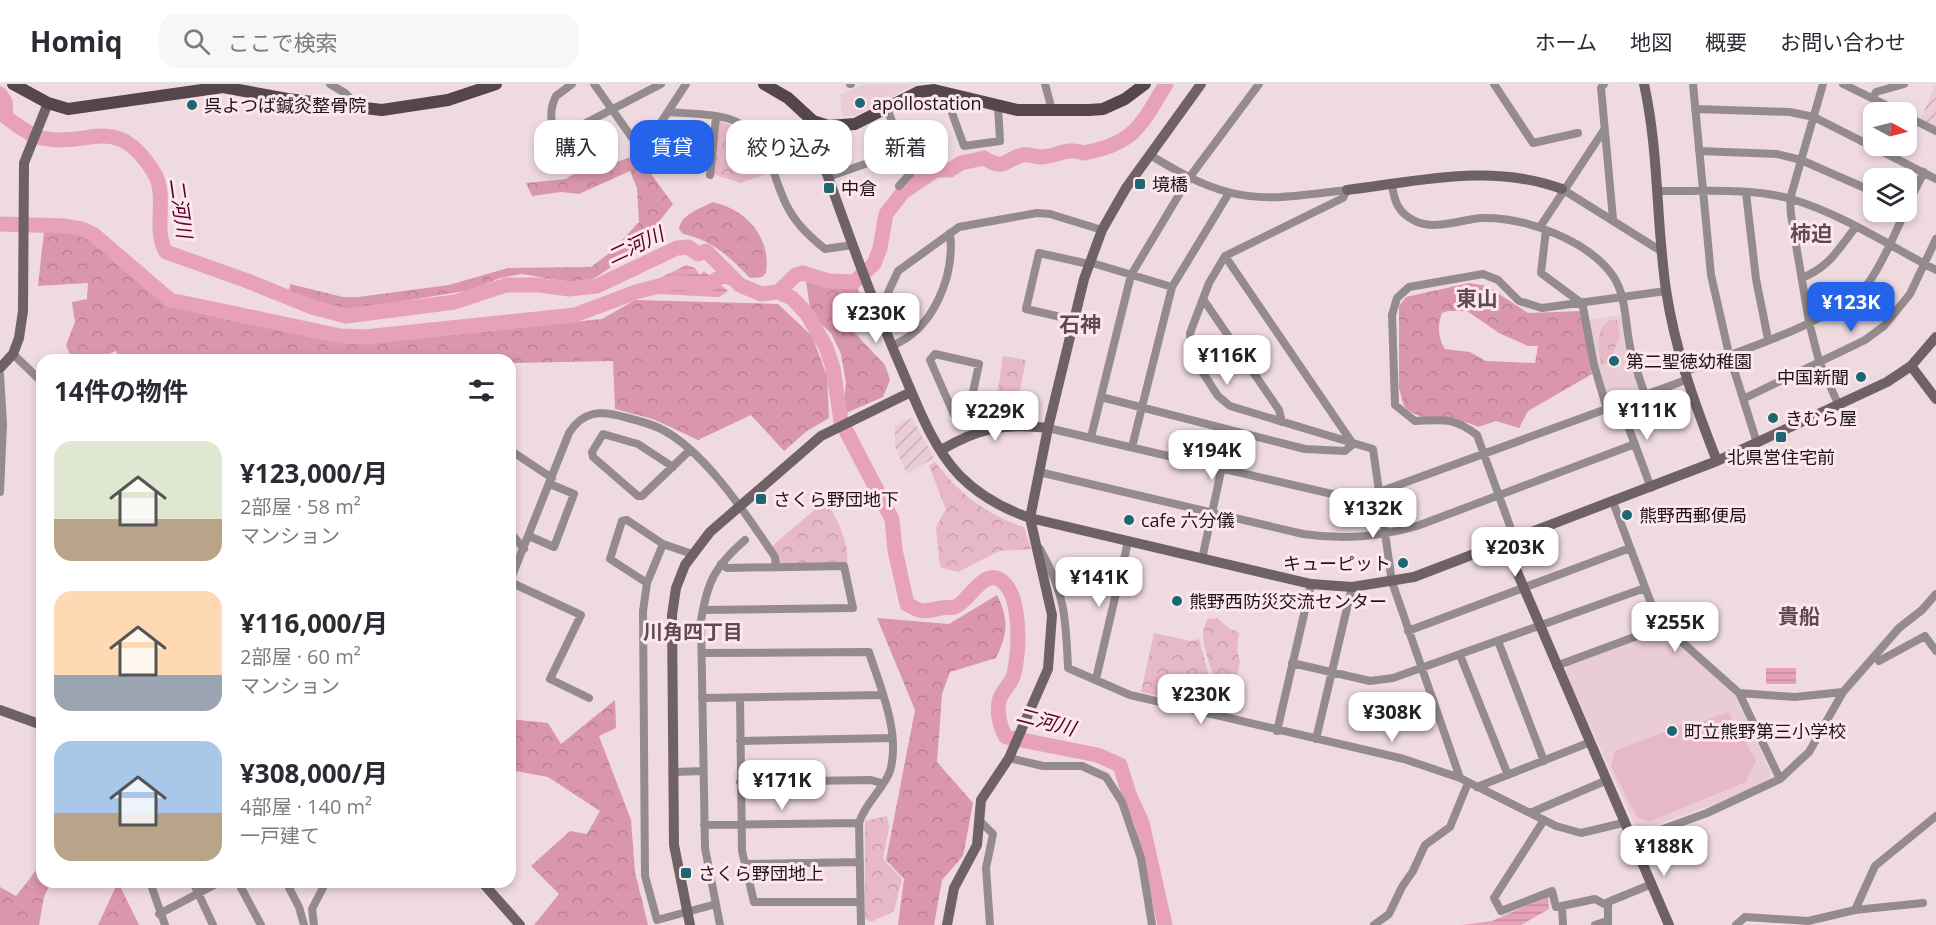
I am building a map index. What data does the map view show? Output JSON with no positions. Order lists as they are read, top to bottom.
{
  "districts": [
    "柿迫",
    "東山",
    "石神",
    "貴船",
    "川角四丁目"
  ],
  "water": ["二河川"],
  "places": {
    "other": [
      "apollostation",
      "呉よつば鍼灸整骨院",
      "第二聖徳幼稚園",
      "中国新聞",
      "きむら屋",
      "熊野西郵便局",
      "cafe 六分儀",
      "キューピット",
      "熊野西防災交流センター",
      "町立熊野第三小学校"
    ],
    "transit": [
      "境橋",
      "中倉",
      "北県営住宅前",
      "さくら野団地下",
      "さくら野団地上"
    ]
  },
  "north": "right",
  "page": {
    "header": "Homiq",
    "search": "ここで検索",
    "nav": [
      "ホーム",
      "地図",
      "概要",
      "お問い合わせ"
    ],
    "chip": [
      "購入",
      "賃貸",
      "絞り込み",
      "新着"
    ],
    "price": [
      "¥123K",
      "¥230K",
      "¥116K",
      "¥111K",
      "¥229K",
      "¥194K",
      "¥132K",
      "¥203K",
      "¥141K",
      "¥255K",
      "¥230K",
      "¥308K",
      "¥171K",
      "¥188K"
    ],
    "heading": "14件の物件",
    "list": [
      {
        "name": "¥123,000/月",
        "note": "2部屋 · 58 m² · マンション"
      },
      {
        "name": "¥116,000/月",
        "note": "2部屋 · 60 m² · マンション"
      },
      {
        "name": "¥308,000/月",
        "note": "4部屋 · 140 m² · 一戸建て"
      }
    ]
  }
}
